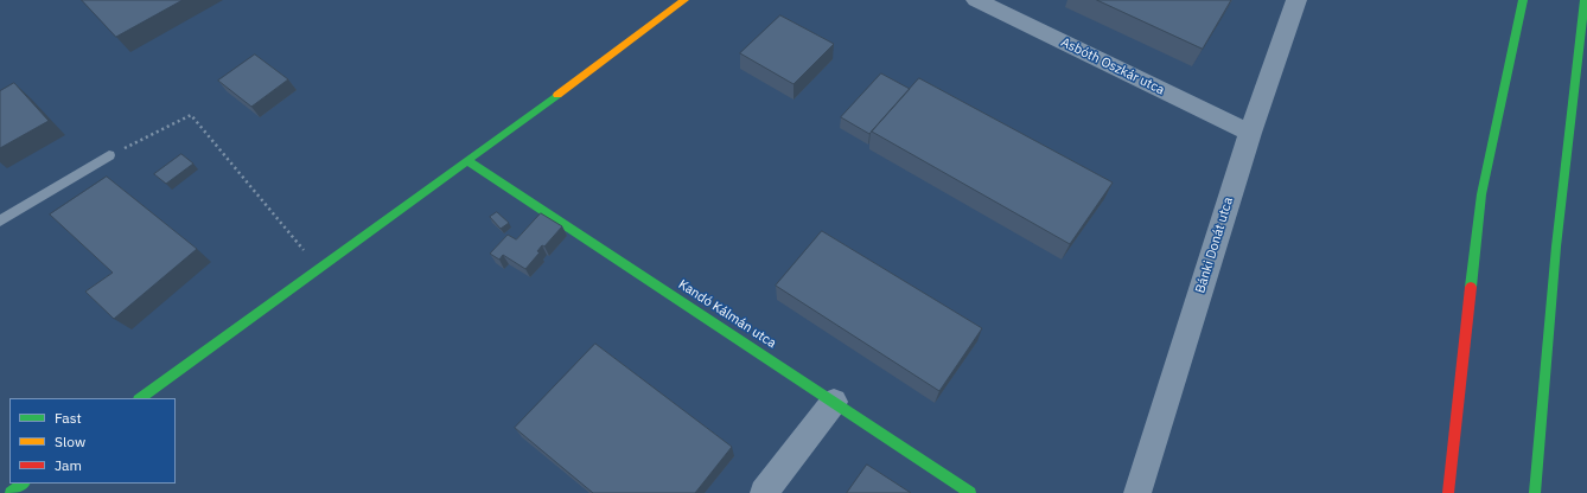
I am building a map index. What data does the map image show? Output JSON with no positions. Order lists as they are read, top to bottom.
{
  "streets": {
    "main road": ["Kandó Kálmán utca"],
    "street": ["Asbóth Oszkár utca", "Bánki Donát utca"]
  },
  "crossings": [
    ["Asbóth Oszkár utca", "Bánki Donát utca"]
  ],
  "legend": ["Fast", "Slow", "Jam"]
}
